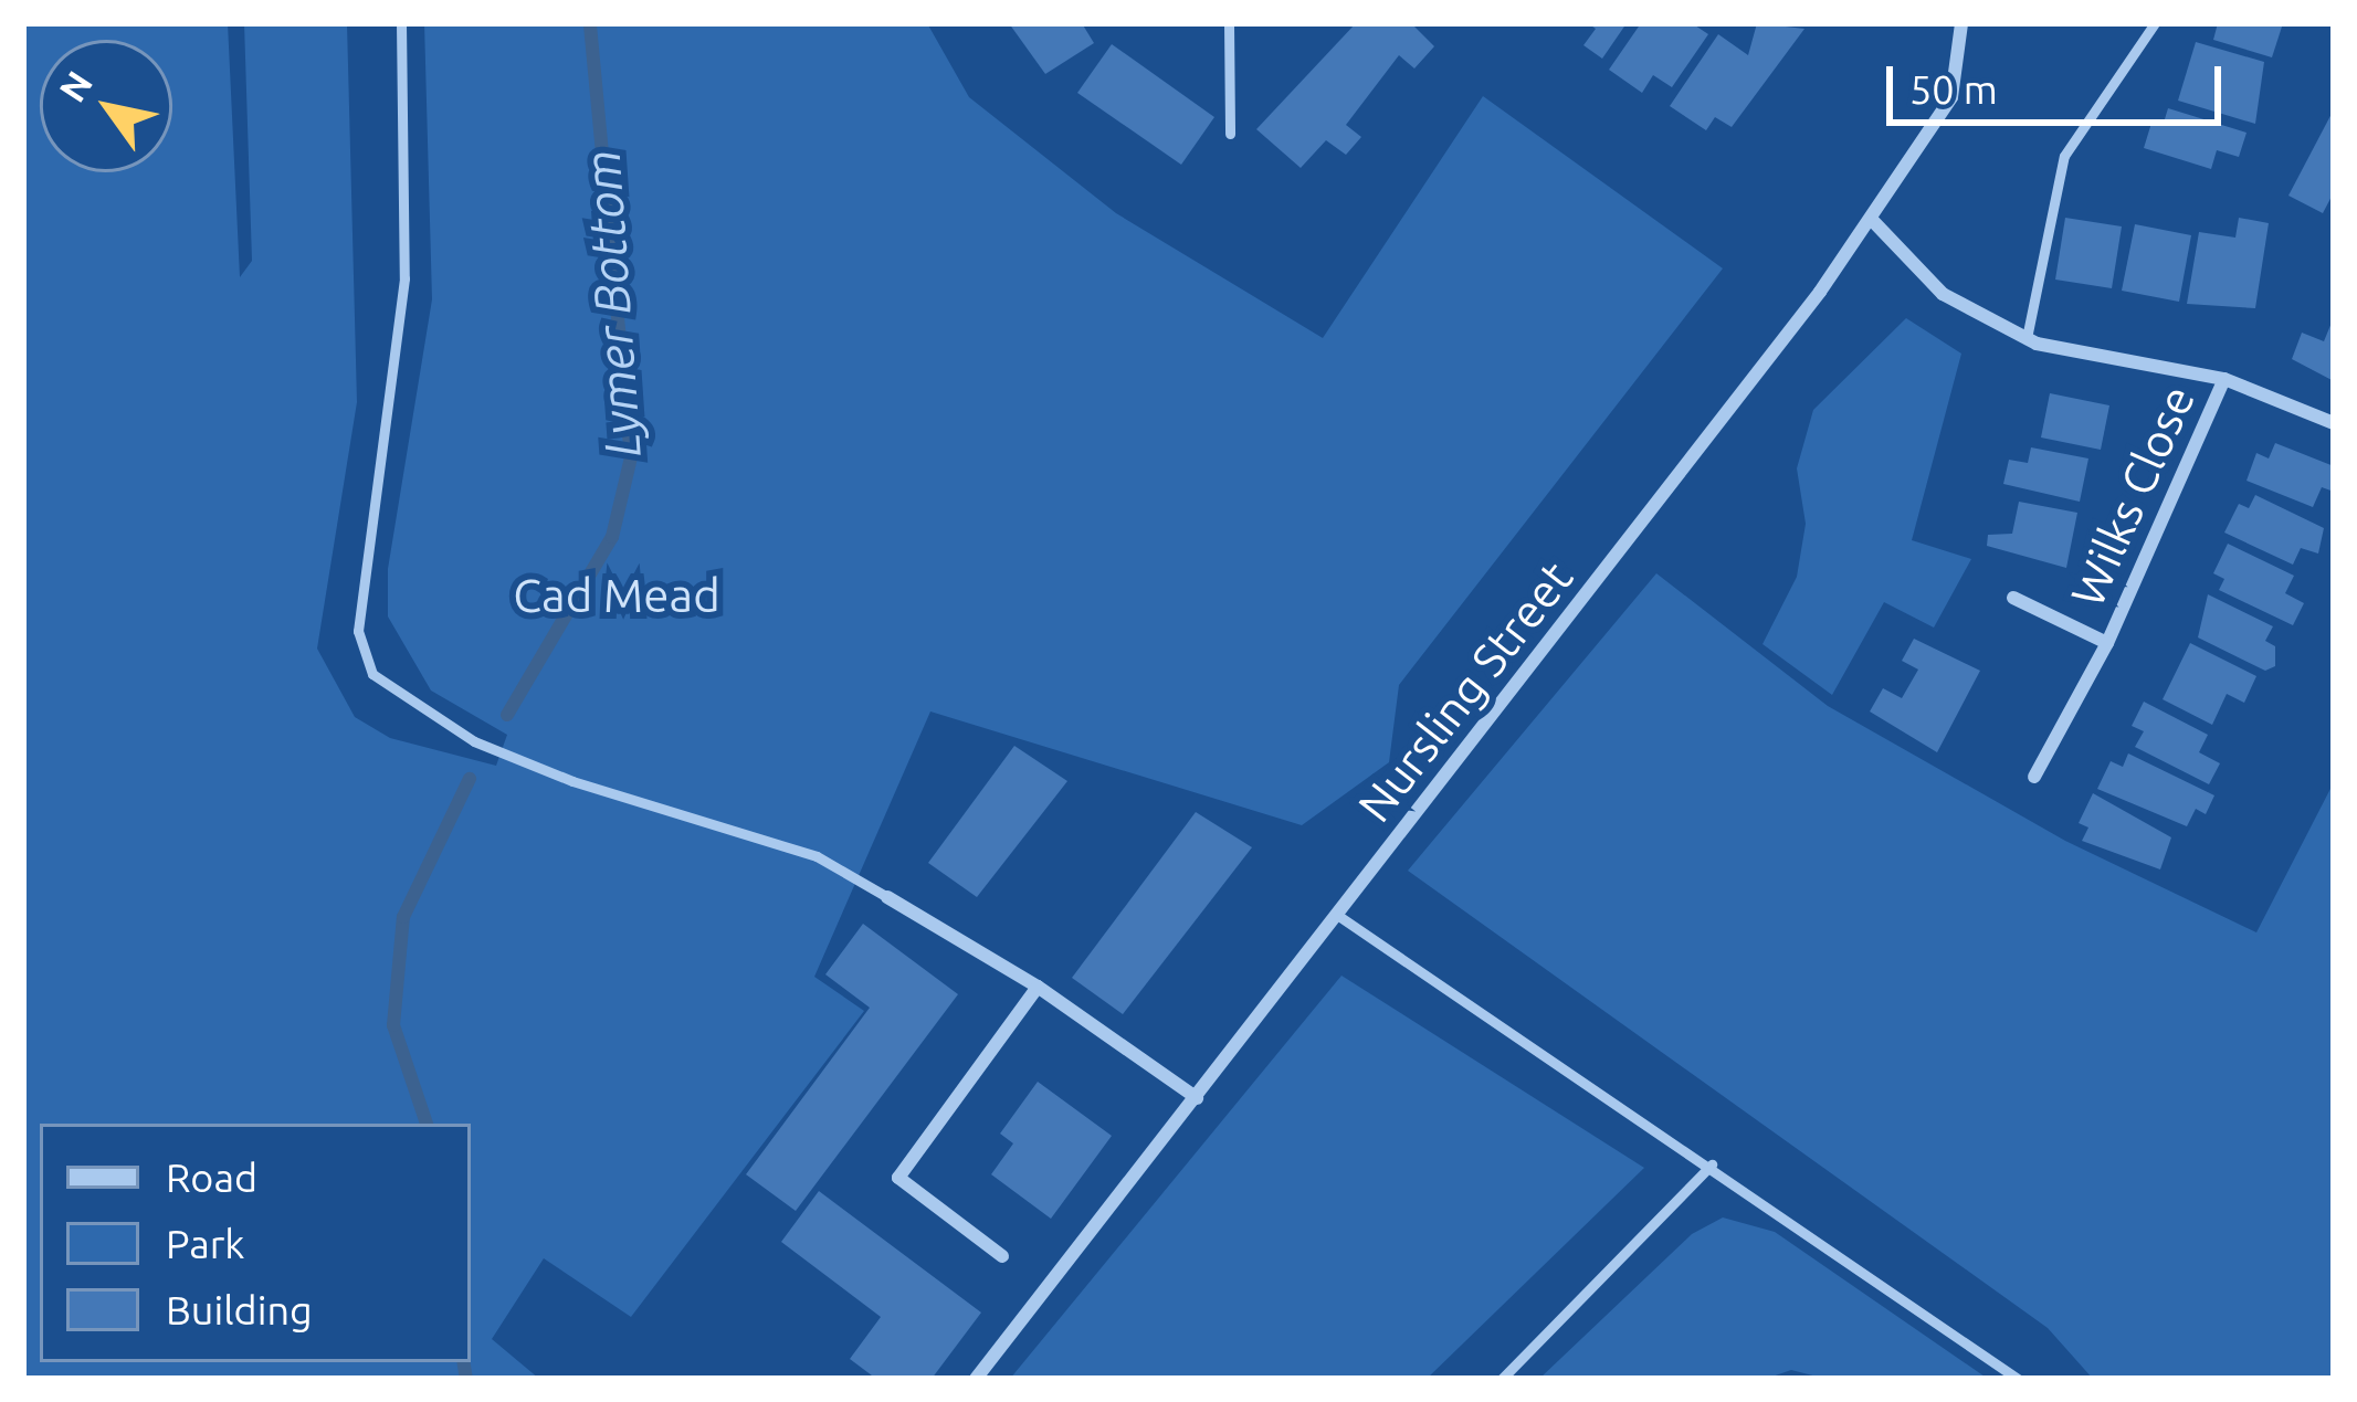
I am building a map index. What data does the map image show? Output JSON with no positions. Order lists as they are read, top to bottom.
{
  "streets": {
    "street": ["Wilks Close", "Nursling Street"]
  },
  "water": ["Lymer Bottom"],
  "parks": ["Cad Mead"],
  "legend": ["Road", "Park", "Building"],
  "scale_bar": "50 m",
  "north": "top left"
}
